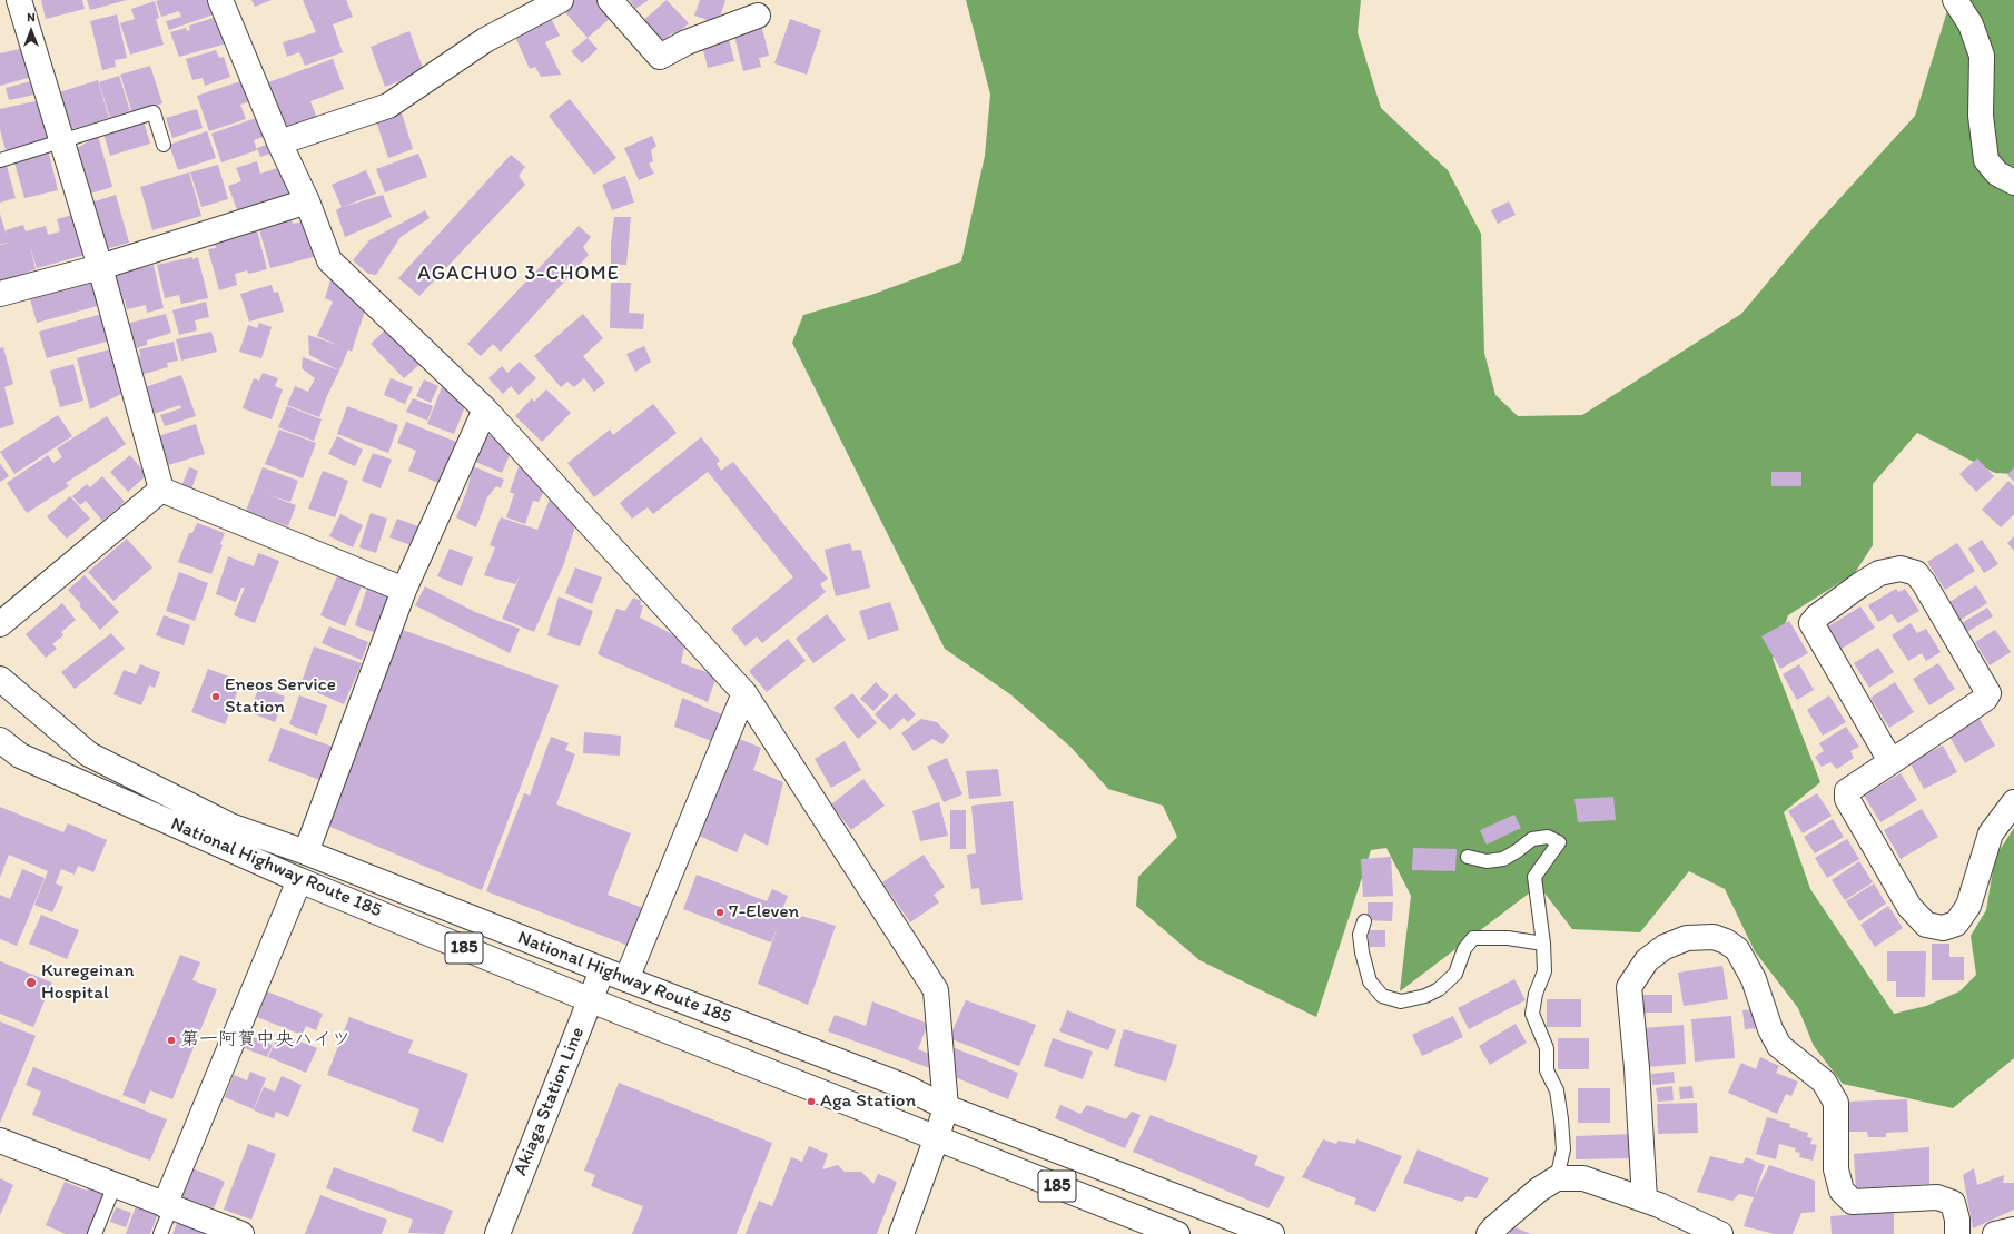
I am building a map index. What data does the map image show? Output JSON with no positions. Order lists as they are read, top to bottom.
{
  "streets": {
    "main road": ["National Highway Route 185", "185", "Akiaga Station Line"]
  },
  "crossings": [
    ["National Highway Route 185", "Akiaga Station Line"]
  ],
  "districts": ["AGACHUO 3-CHOME"],
  "places": [
    "Eneos Service Station",
    "7-Eleven",
    "Kuregeinan Hospital",
    "第一阿賀中央ハイツ",
    "Aga Station"
  ],
  "north": "top"
}
